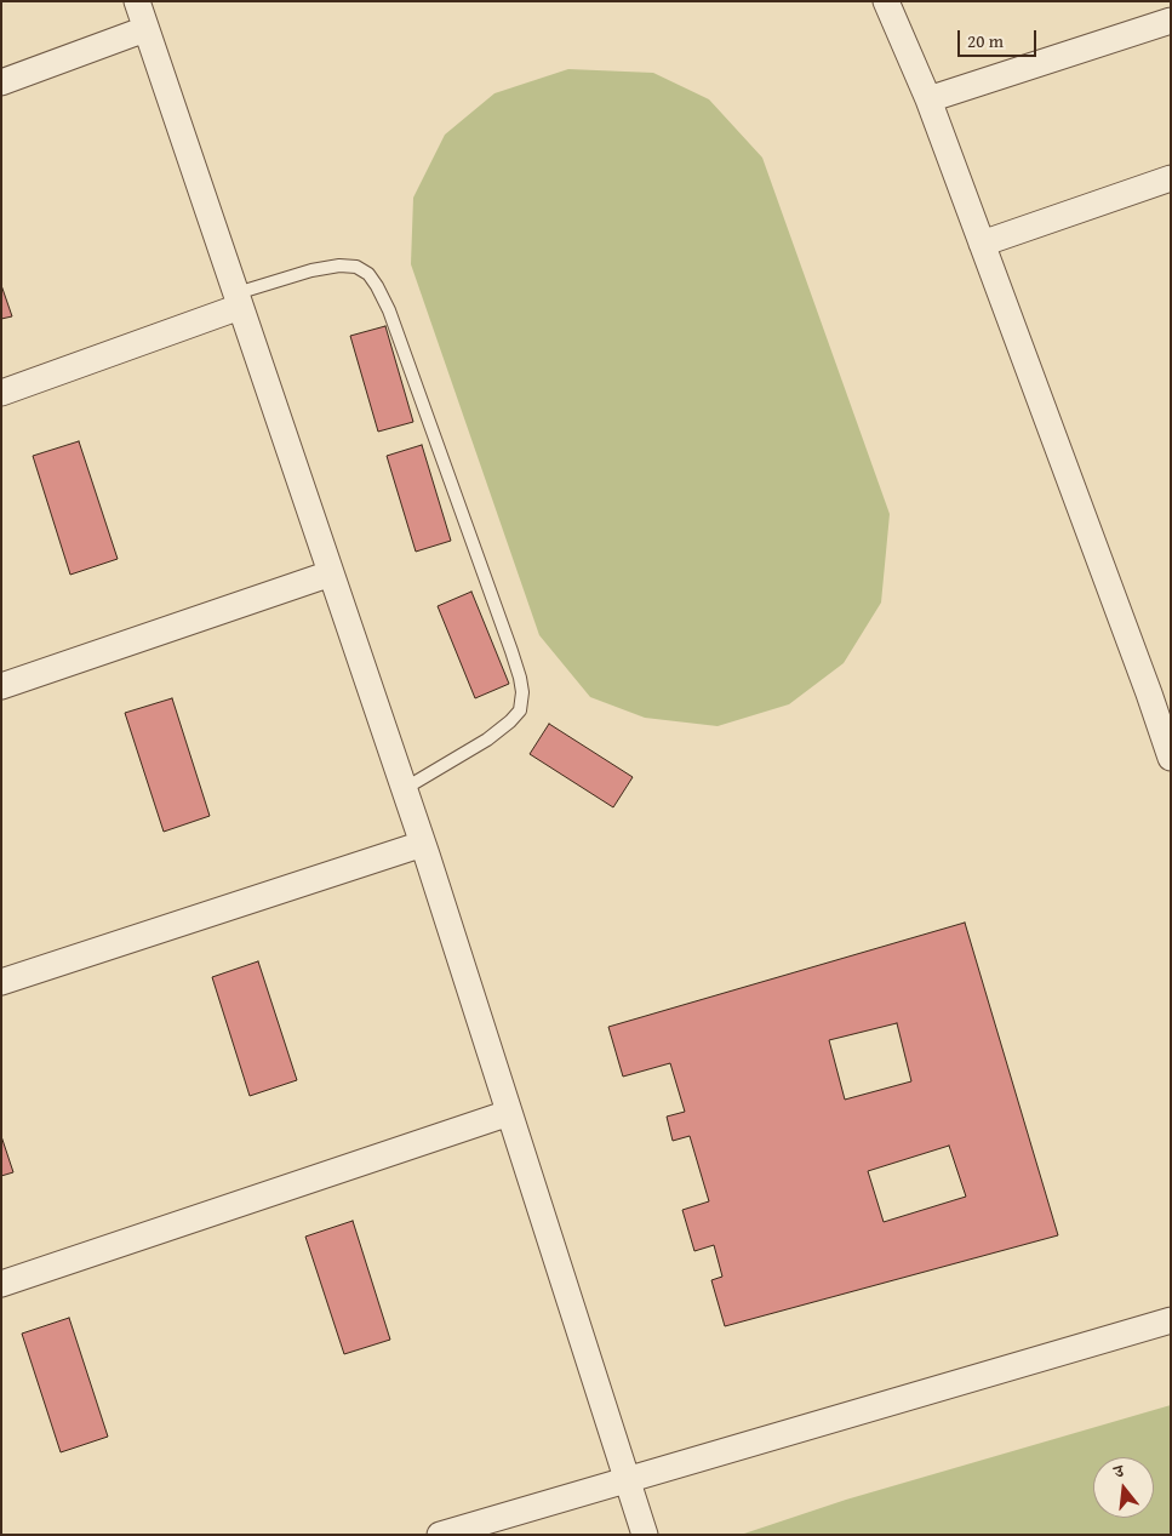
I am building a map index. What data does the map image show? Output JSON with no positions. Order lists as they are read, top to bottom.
{
  "scale_bar": "20 m",
  "north": "top"
}
